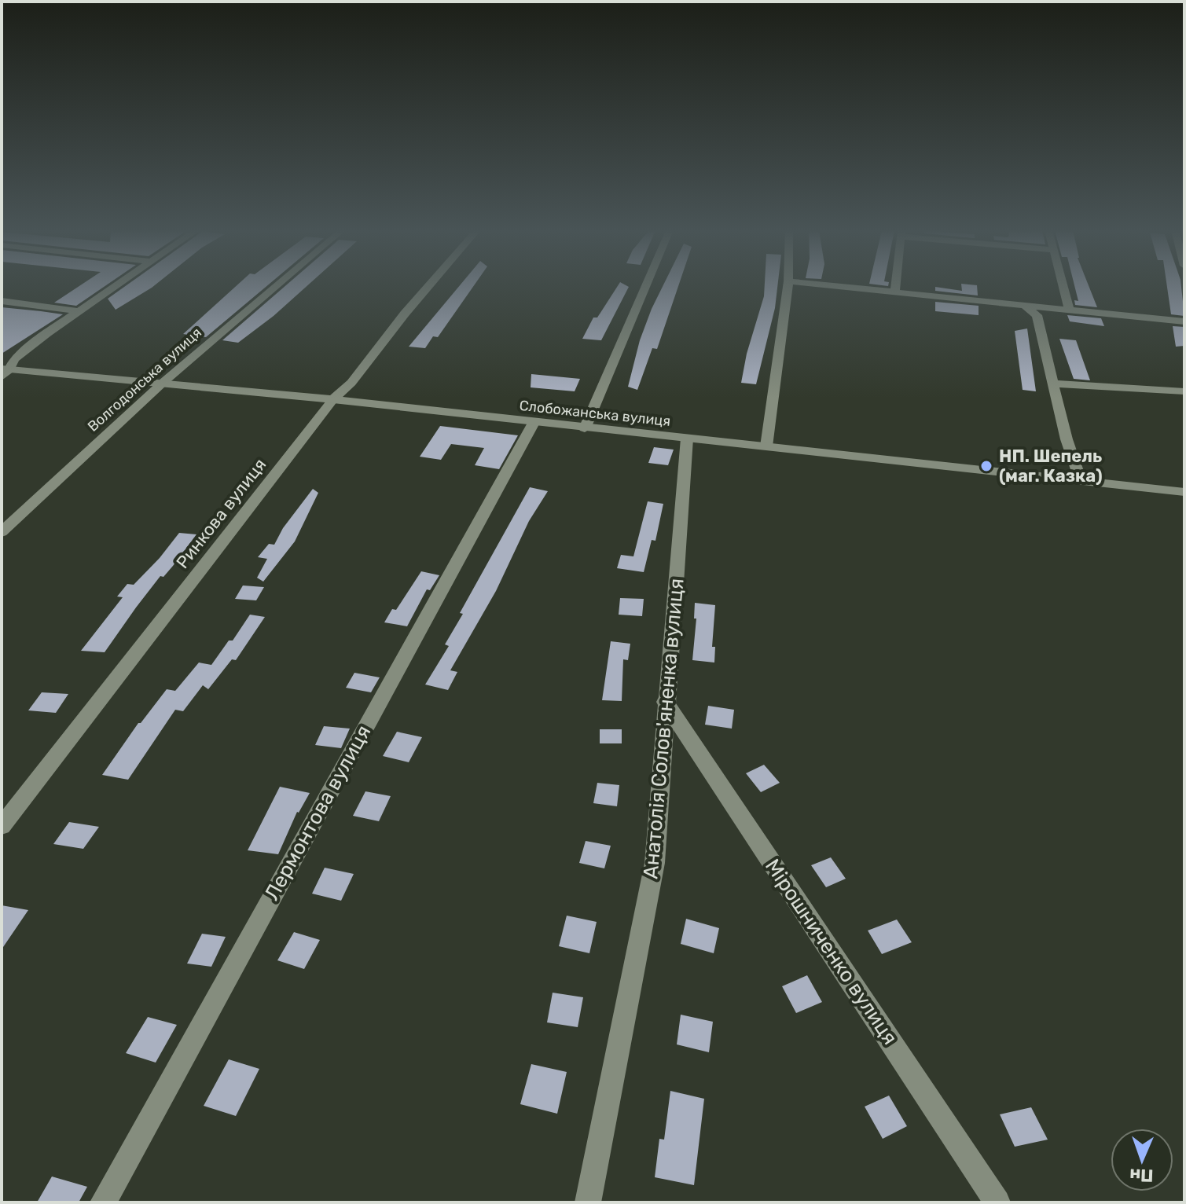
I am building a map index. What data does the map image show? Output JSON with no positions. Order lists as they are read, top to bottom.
{
  "streets": {
    "street": [
      "Волгодонська вулиця",
      "Слобожанська вулиця",
      "Ринкова вулиця",
      "Анатолія Солов'яненка вулиця",
      "Лермонтова вулиця",
      "Мірошниченко вулиця"
    ]
  },
  "crossings": [
    ["Волгодонська вулиця", "Слобожанська вулиця"],
    ["Слобожанська вулиця", "Ринкова вулиця"],
    ["Слобожанська вулиця", "Анатолія Солов'яненка вулиця"],
    ["Слобожанська вулиця", "Лермонтова вулиця"],
    ["Анатолія Солов'яненка вулиця", "Мірошниченко вулиця"]
  ],
  "places": ["НП. Шепель (маг. Казка)"],
  "north": "bottom"
}
